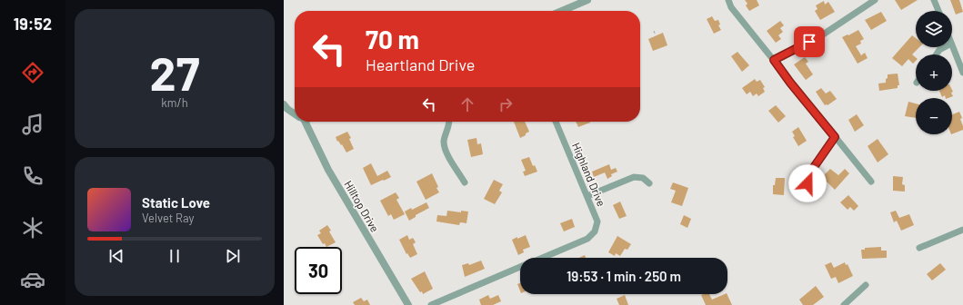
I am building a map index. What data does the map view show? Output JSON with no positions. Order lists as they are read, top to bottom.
{
  "streets": {
    "street": ["Highland Drive", "Hilltop Drive"]
  },
  "page": {
    "tabs": "19:52",
    "tile": ["27", "km/h"],
    "map_buttons": ["+", "−"],
    "turn": ["70 m", "Heartland Drive"],
    "song": ["Static Love", "Velvet Ray"],
    "limit": "30",
    "trip": "19:53 · 1 min · 250 m"
  }
}
